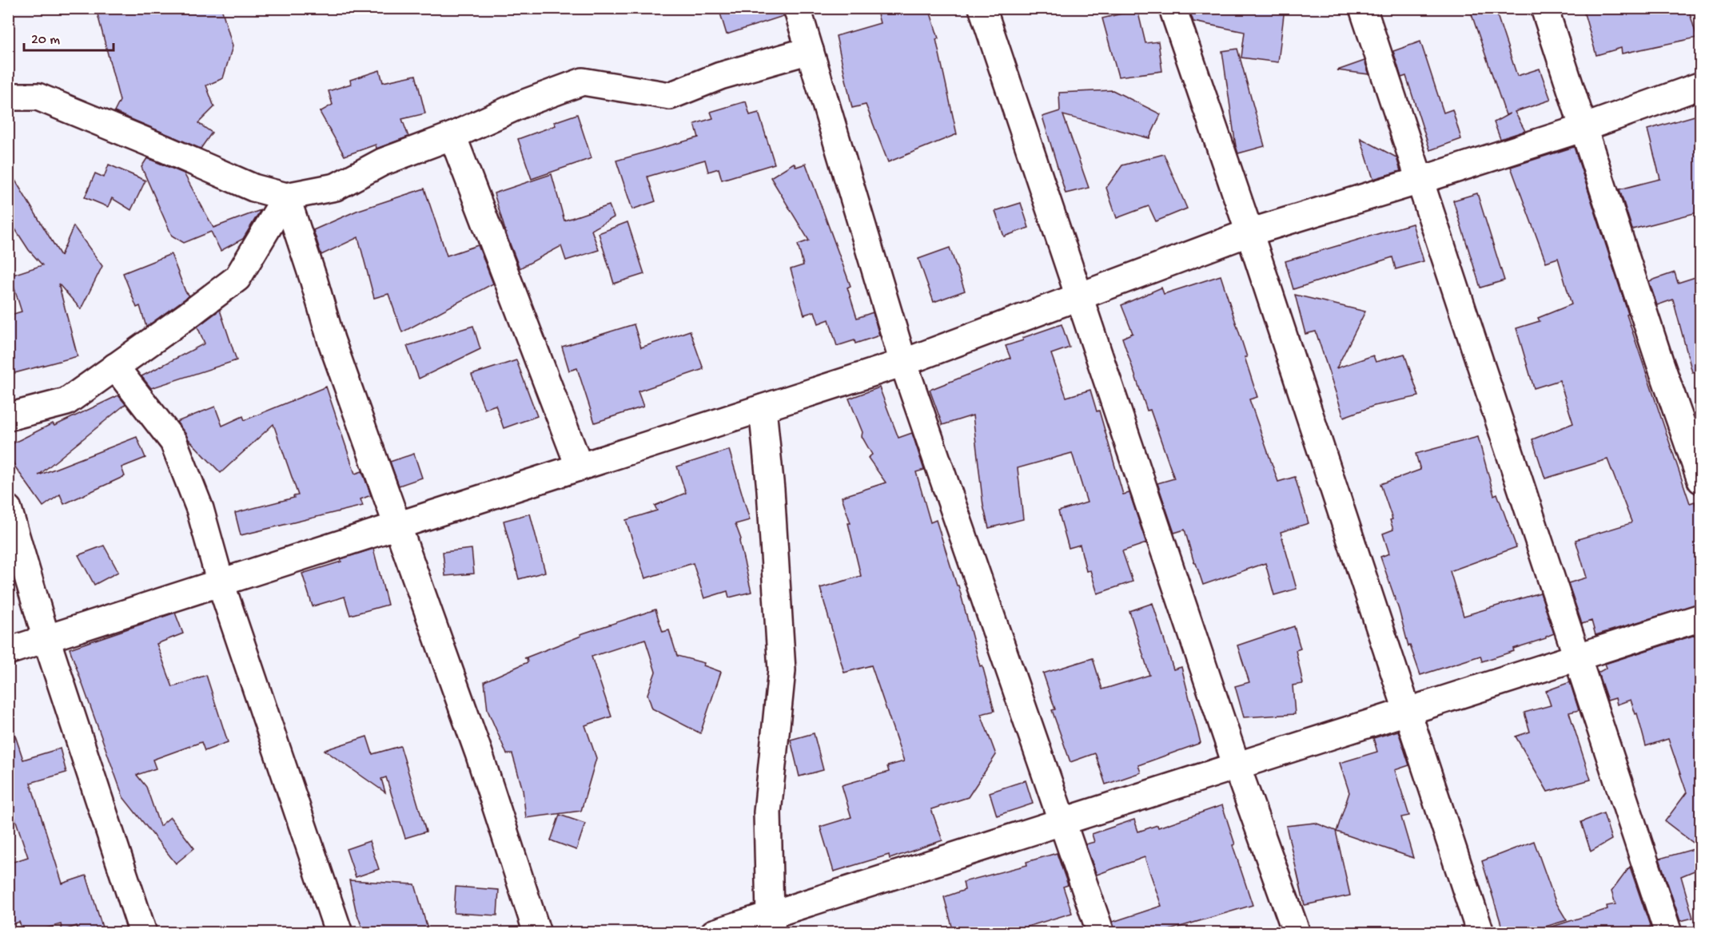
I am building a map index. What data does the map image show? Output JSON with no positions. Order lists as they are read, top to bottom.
{
  "scale_bar": "20 m"
}
